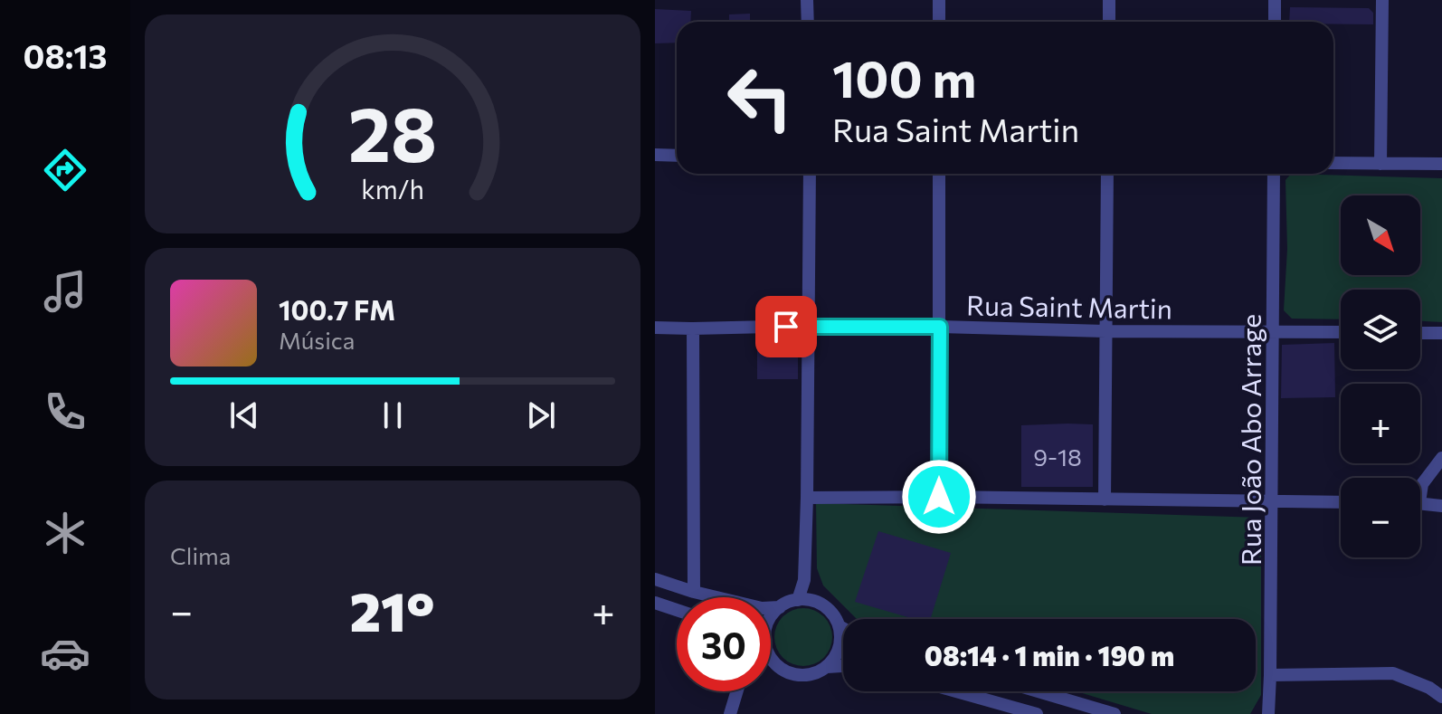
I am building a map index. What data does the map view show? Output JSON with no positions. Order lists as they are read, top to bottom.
{
  "streets": {
    "street": ["Rua Saint Martin", "Rua João Abo Arrage"]
  },
  "crossings": [
    ["Rua Saint Martin", "Rua João Abo Arrage"]
  ],
  "house_numbers": ["9-18"],
  "north": "bottom right",
  "page": {
    "tabs": "08:13",
    "turn": ["100 m", "Rua Saint Martin"],
    "map_buttons": ["+", "−"],
    "song": ["100.7 FM", "Música"],
    "tile": "Clima",
    "heat": ["−", "21°", "+"],
    "limit": "30",
    "trip": "08:14 · 1 min · 190 m",
    "gauge": ["28", "km/h"]
  }
}
